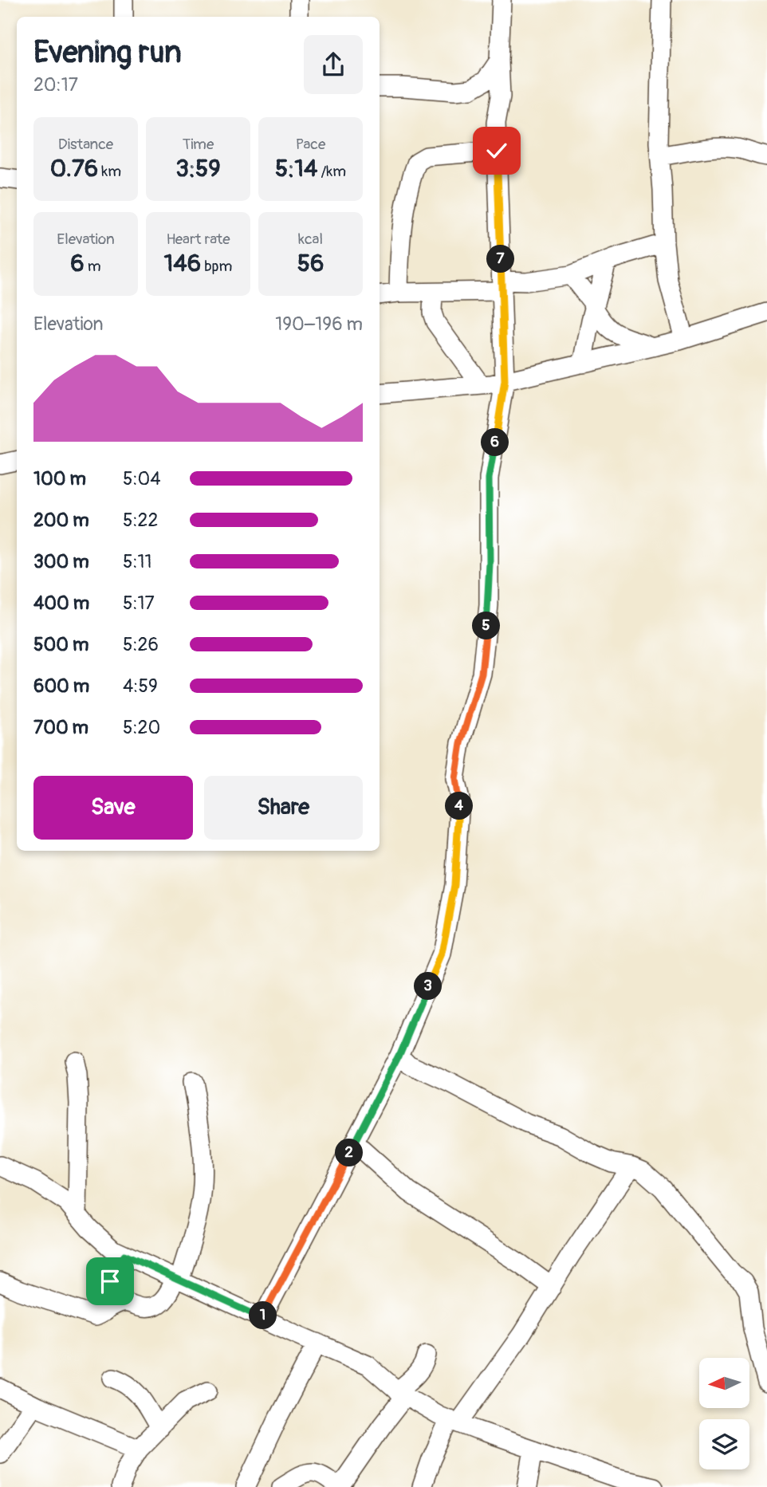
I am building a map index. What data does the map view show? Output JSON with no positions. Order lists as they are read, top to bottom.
{
  "north": "left",
  "page": {
    "heading": ["Evening run", "20:17"],
    "stats": [
      ["Distance", "0.76 km"],
      ["Time", "3:59"],
      ["Pace", "5:14 /km"],
      ["Elevation", "6 m"],
      ["Heart rate", "146 bpm"],
      ["kcal", "56"]
    ],
    "pins": [
      "7",
      "6",
      "5",
      "4",
      "3",
      "2",
      "1"
    ],
    "chart": ["Elevation", "190–196 m"],
    "list": [
      {
        "name": "100 m",
        "note": "5:04"
      },
      {
        "name": "200 m",
        "note": "5:22"
      },
      {
        "name": "300 m",
        "note": "5:11"
      },
      {
        "name": "400 m",
        "note": "5:17"
      },
      {
        "name": "500 m",
        "note": "5:26"
      },
      {
        "name": "600 m",
        "note": "4:59"
      },
      {
        "name": "700 m",
        "note": "5:20"
      }
    ],
    "buttons": ["Save", "Share"]
  }
}
